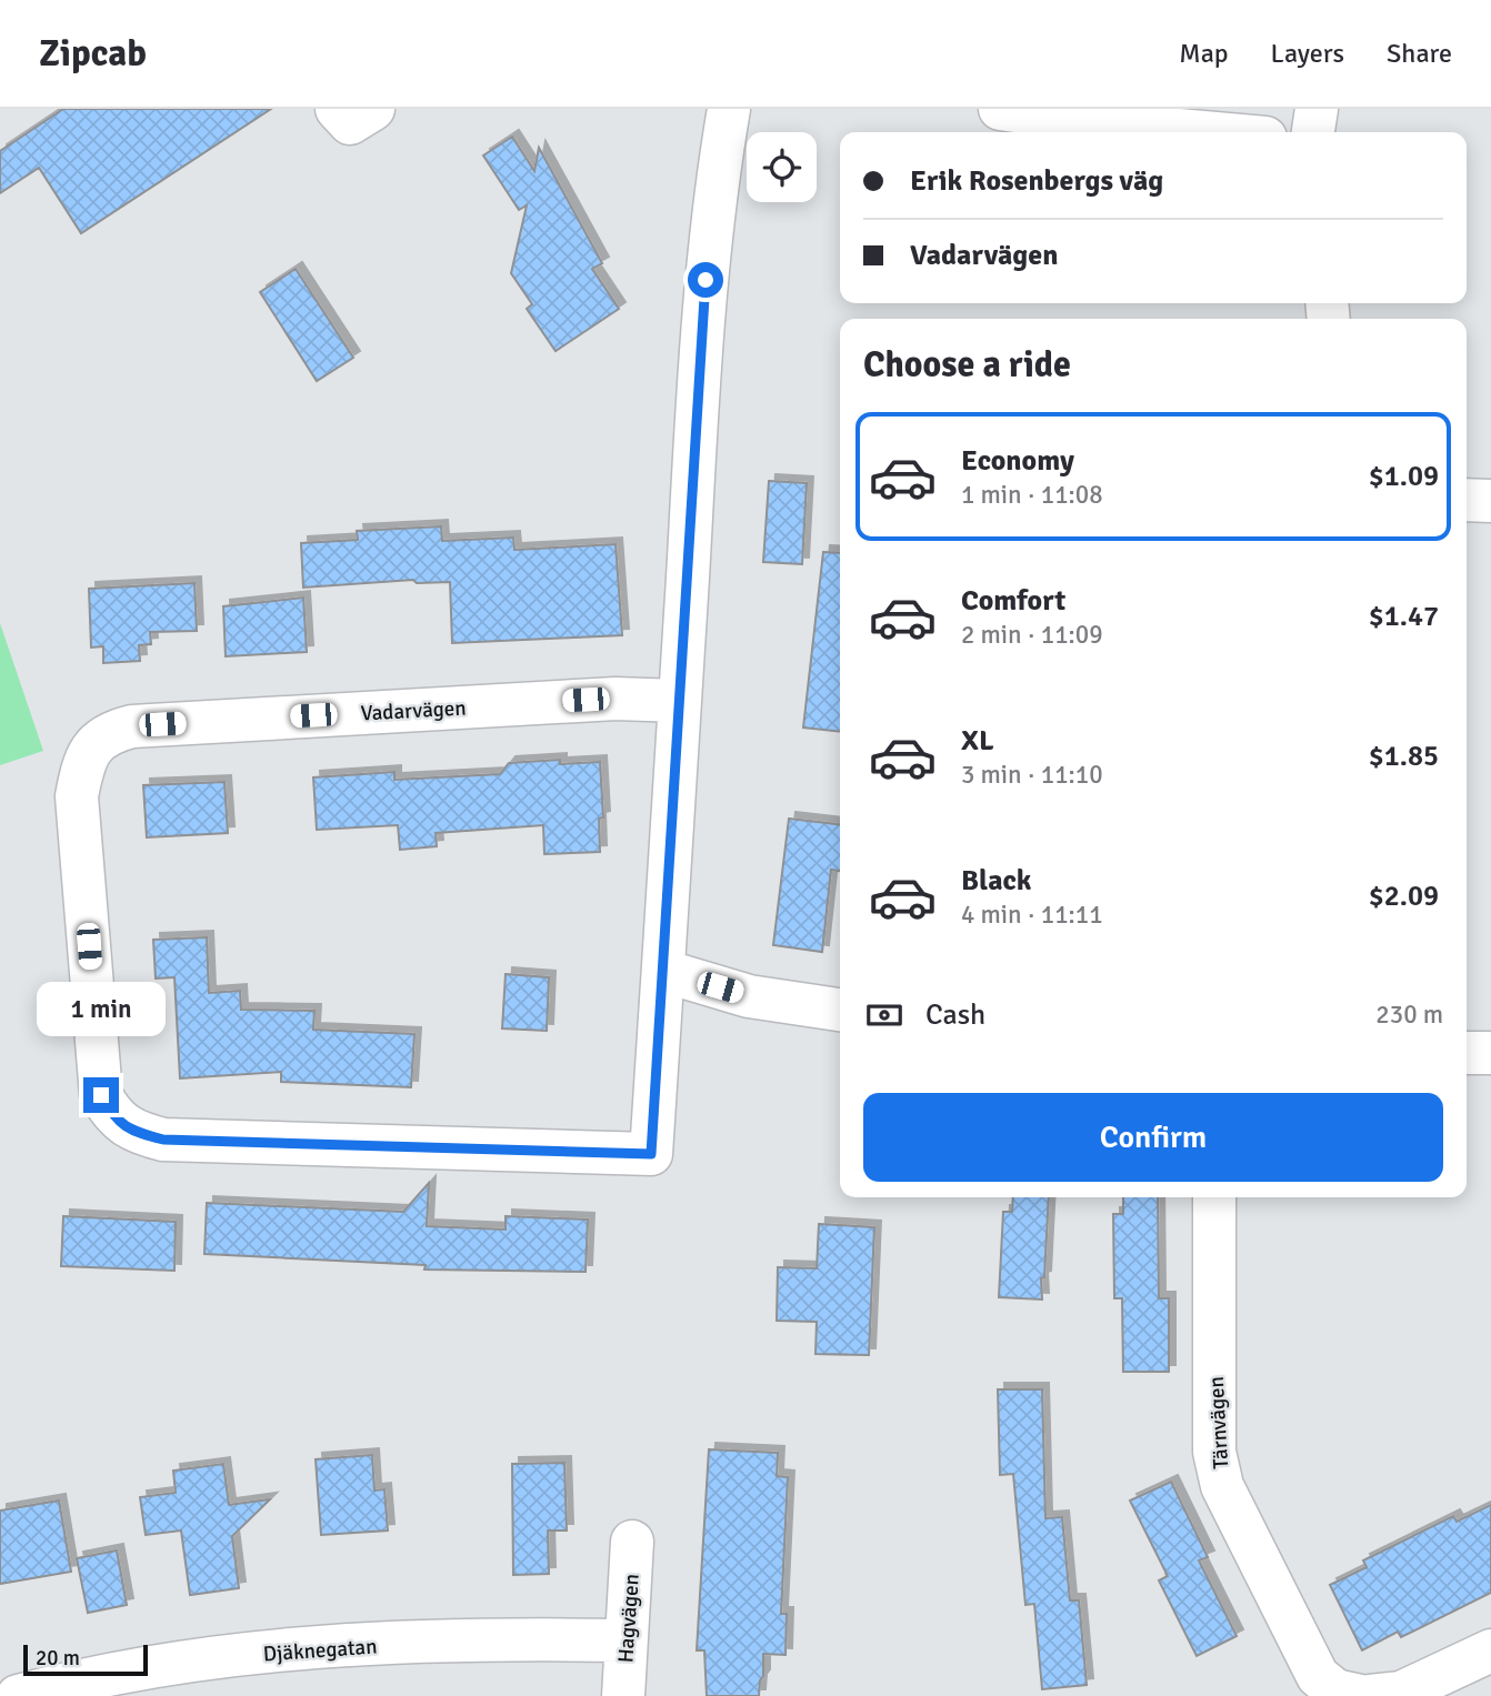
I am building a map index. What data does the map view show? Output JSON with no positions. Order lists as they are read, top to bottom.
{
  "streets": {
    "street": [
      "Vadarvägen",
      "Tärnvägen",
      "Hagvägen",
      "Djäknegatan"
    ]
  },
  "crossings": [
    ["Hagvägen", "Djäknegatan"]
  ],
  "scale_bar": "20 m",
  "page": {
    "header": "Zipcab",
    "nav": ["Map", "Layers", "Share"],
    "banner": ["Erik Rosenbergs väg", "Vadarvägen"],
    "heading": "Choose a ride",
    "list": [
      {
        "name": "Economy",
        "note": "1 min · 11:08",
        "value": "$1.09"
      },
      {
        "name": "Comfort",
        "note": "2 min · 11:09",
        "value": "$1.47"
      },
      {
        "name": "XL",
        "note": "3 min · 11:10",
        "value": "$1.85"
      },
      {
        "name": "Black",
        "note": "4 min · 11:11",
        "value": "$2.09"
      }
    ],
    "pay": ["Cash", "230 m"],
    "bubble": "1 min",
    "buttons": "Confirm",
    "scale": "20 m"
  }
}
